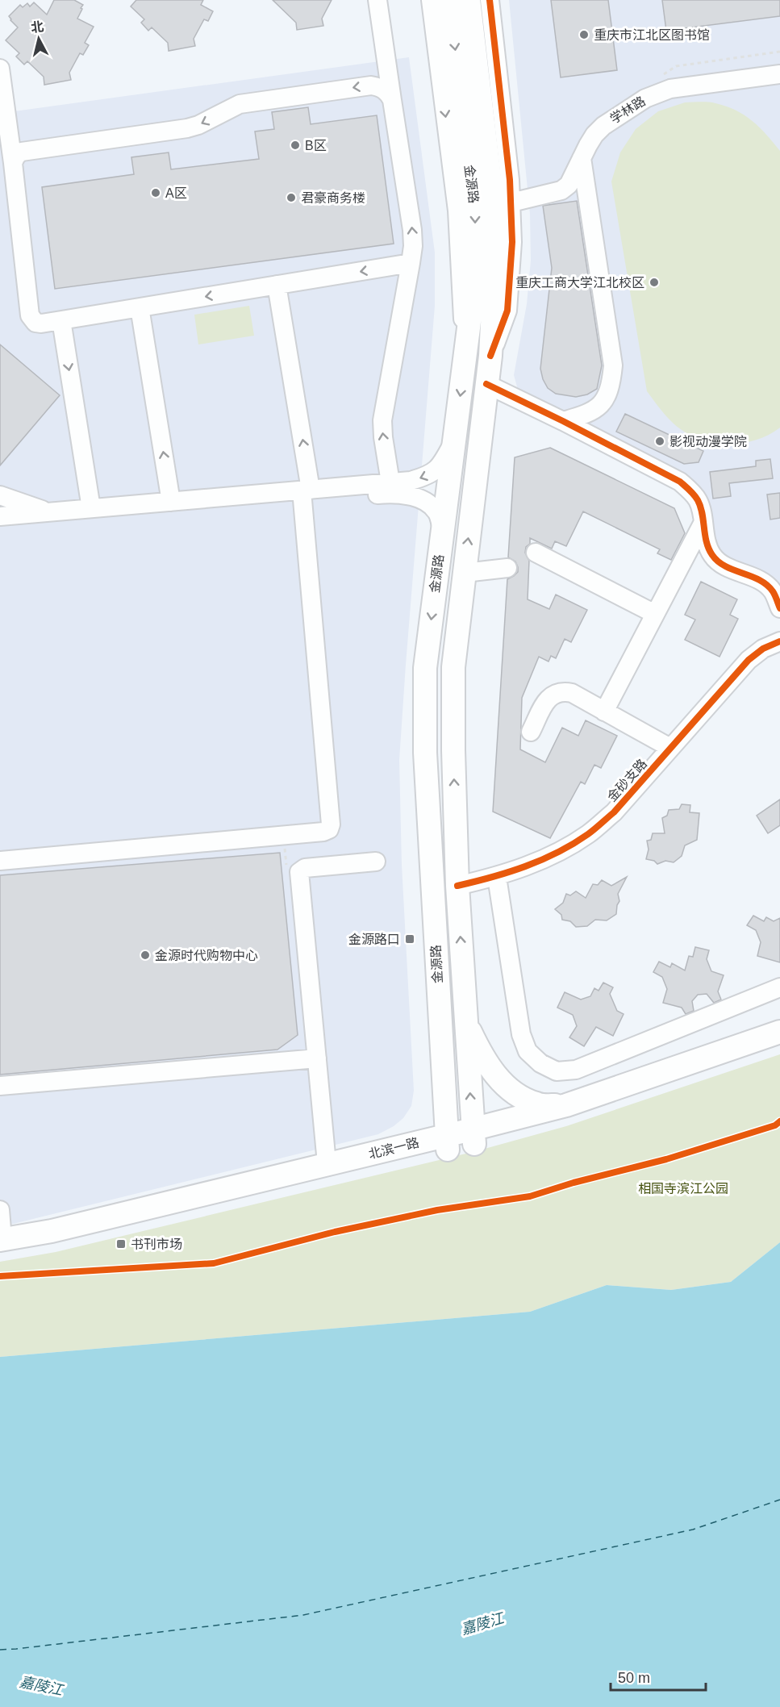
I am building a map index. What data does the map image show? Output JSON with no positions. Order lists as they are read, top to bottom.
{
  "streets": {
    "main road": ["金源路", "北滨一路"],
    "street": ["学林路", "金砂支路"]
  },
  "crossings": [
    ["金源路", "金砂支路"],
    ["金源路", "北滨一路"]
  ],
  "water": ["嘉陵江"],
  "parks": ["相国寺滨江公园"],
  "places": {
    "other": [
      "重庆市江北区图书馆",
      "B区",
      "A区",
      "君豪商务楼",
      "重庆工商大学江北校区",
      "影视动漫学院",
      "金源时代购物中心"
    ],
    "transit": ["金源路口", "书刊市场"]
  },
  "scale_bar": "50 m",
  "north": "top"
}
